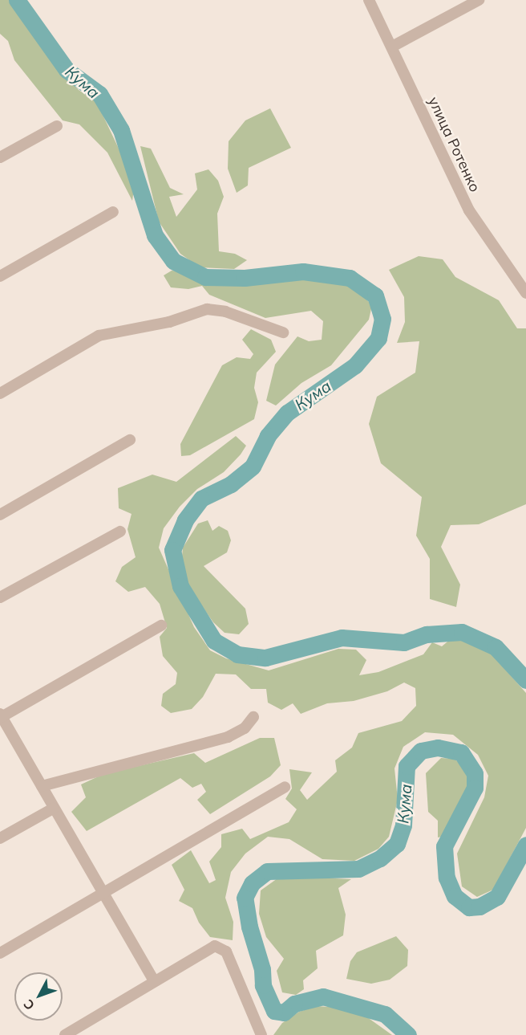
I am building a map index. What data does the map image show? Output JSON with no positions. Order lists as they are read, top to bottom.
{
  "streets": {
    "street": ["улица Ротенко"]
  },
  "water": ["Кума"],
  "north": "bottom left"
}
